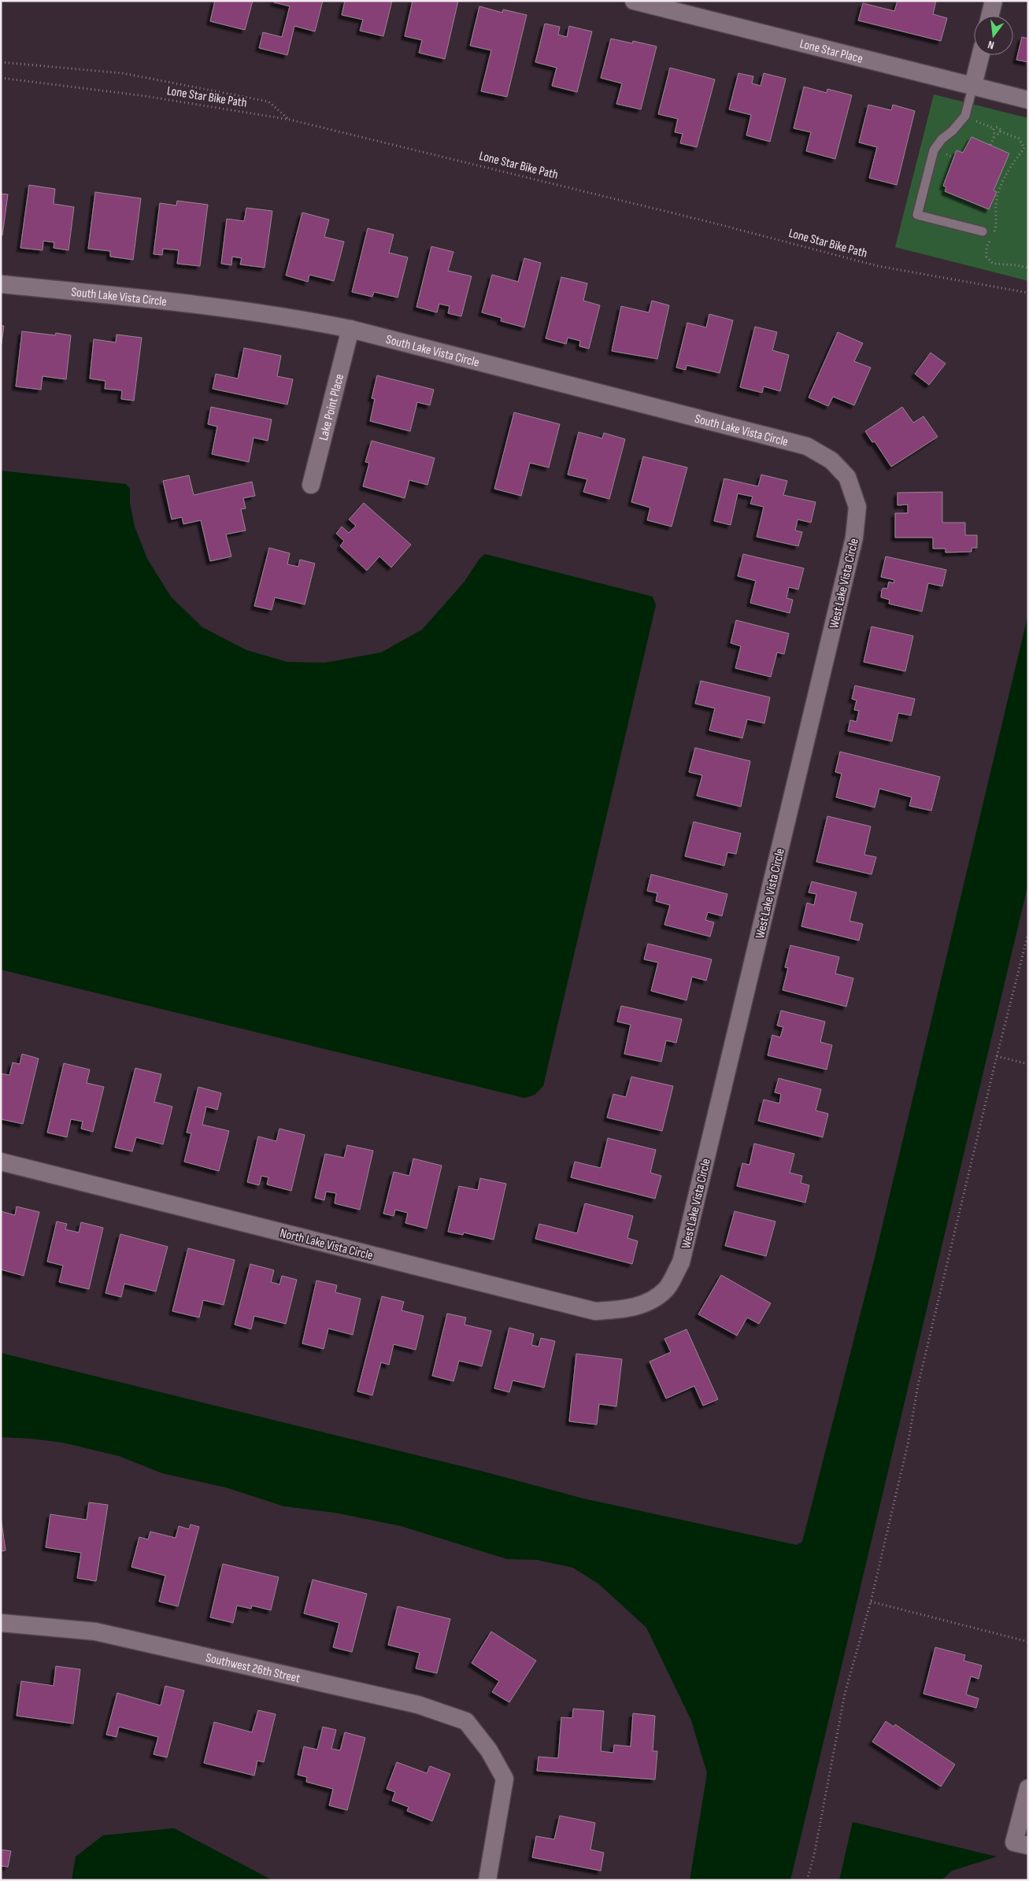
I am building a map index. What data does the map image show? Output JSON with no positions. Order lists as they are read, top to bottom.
{
  "streets": {
    "street": [
      "Lone Star Place",
      "South Lake Vista Circle",
      "Lake Point Place",
      "West Lake Vista Circle",
      "North Lake Vista Circle",
      "Southwest 26th Street"
    ],
    "path": ["Lone Star Bike Path"]
  },
  "crossings": [
    ["South Lake Vista Circle", "Lake Point Place"],
    ["South Lake Vista Circle", "West Lake Vista Circle"],
    ["West Lake Vista Circle", "North Lake Vista Circle"]
  ],
  "north": "bottom"
}
